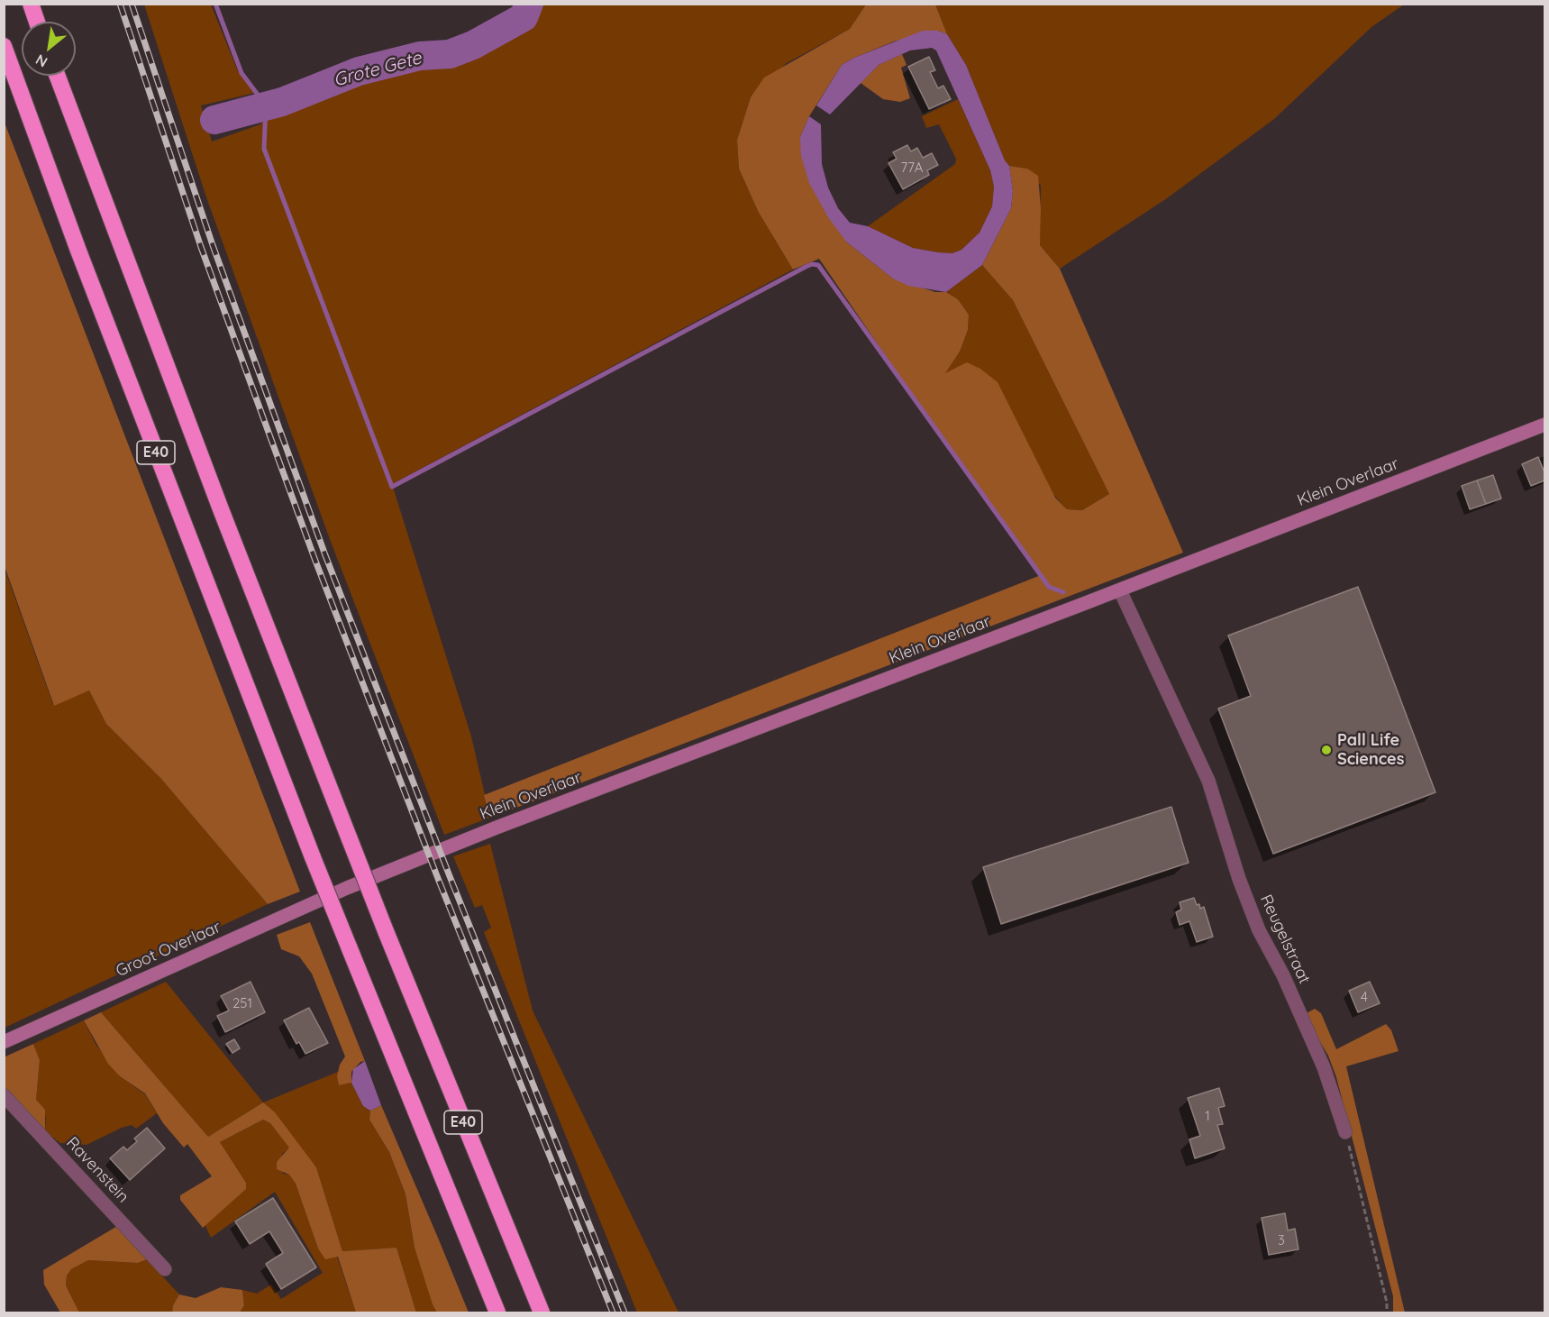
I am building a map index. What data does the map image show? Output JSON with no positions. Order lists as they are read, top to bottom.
{
  "streets": {
    "highway": ["E40"],
    "main road": ["Klein Overlaar", "Groot Overlaar"],
    "street": ["Reugelstraat", "Ravenstein"]
  },
  "crossings": [
    ["Klein Overlaar", "Reugelstraat"],
    ["Klein Overlaar", "Groot Overlaar"]
  ],
  "water": ["Grote Gete"],
  "places": ["Pall Life Sciences"],
  "house_numbers": [
    "77A",
    "4",
    "251",
    "1",
    "3"
  ],
  "north": "bottom left"
}
